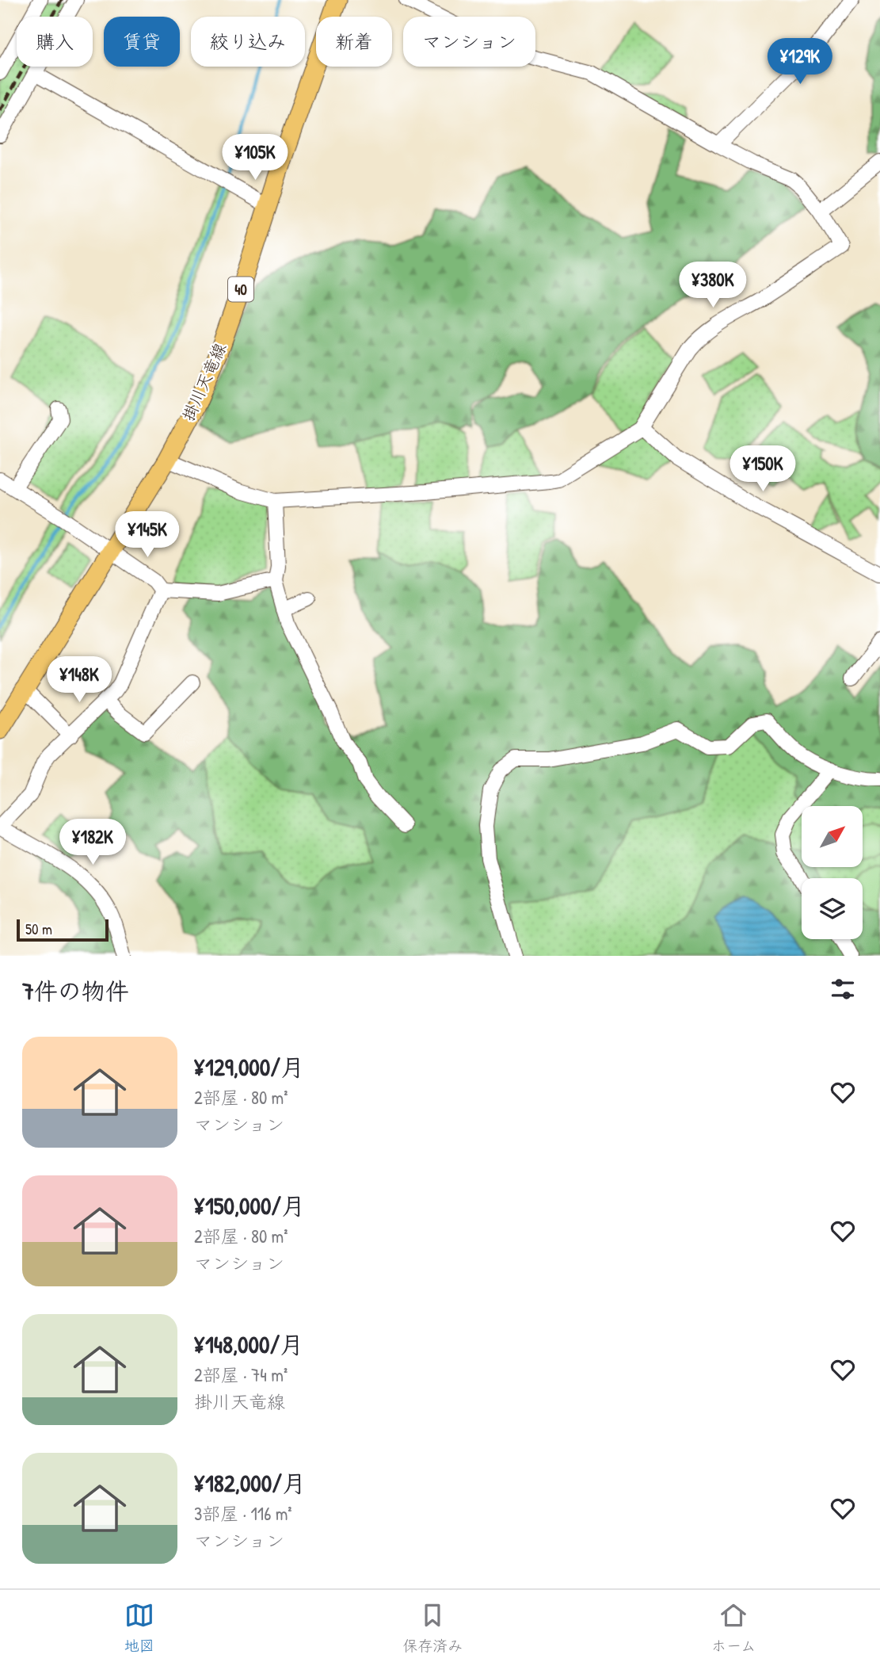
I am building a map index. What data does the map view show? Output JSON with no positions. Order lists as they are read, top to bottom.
{
  "streets": {
    "main road": ["40", "掛川天竜線"]
  },
  "scale_bar": "50 m",
  "north": "top right",
  "page": {
    "chip": [
      "購入",
      "賃貸",
      "絞り込み",
      "新着",
      "マンション"
    ],
    "price": [
      "¥129K",
      "¥105K",
      "¥380K",
      "¥150K",
      "¥145K",
      "¥148K",
      "¥182K"
    ],
    "scale": "50 m",
    "heading": "7件の物件",
    "list": [
      {
        "name": "¥129,000/月",
        "note": "2部屋 · 80 m² · マンション"
      },
      {
        "name": "¥150,000/月",
        "note": "2部屋 · 80 m² · マンション"
      },
      {
        "name": "¥148,000/月",
        "note": "2部屋 · 74 m² · 掛川天竜線"
      },
      {
        "name": "¥182,000/月",
        "note": "3部屋 · 116 m² · マンション"
      }
    ],
    "tabs": ["地図", "保存済み", "ホーム"]
  }
}
